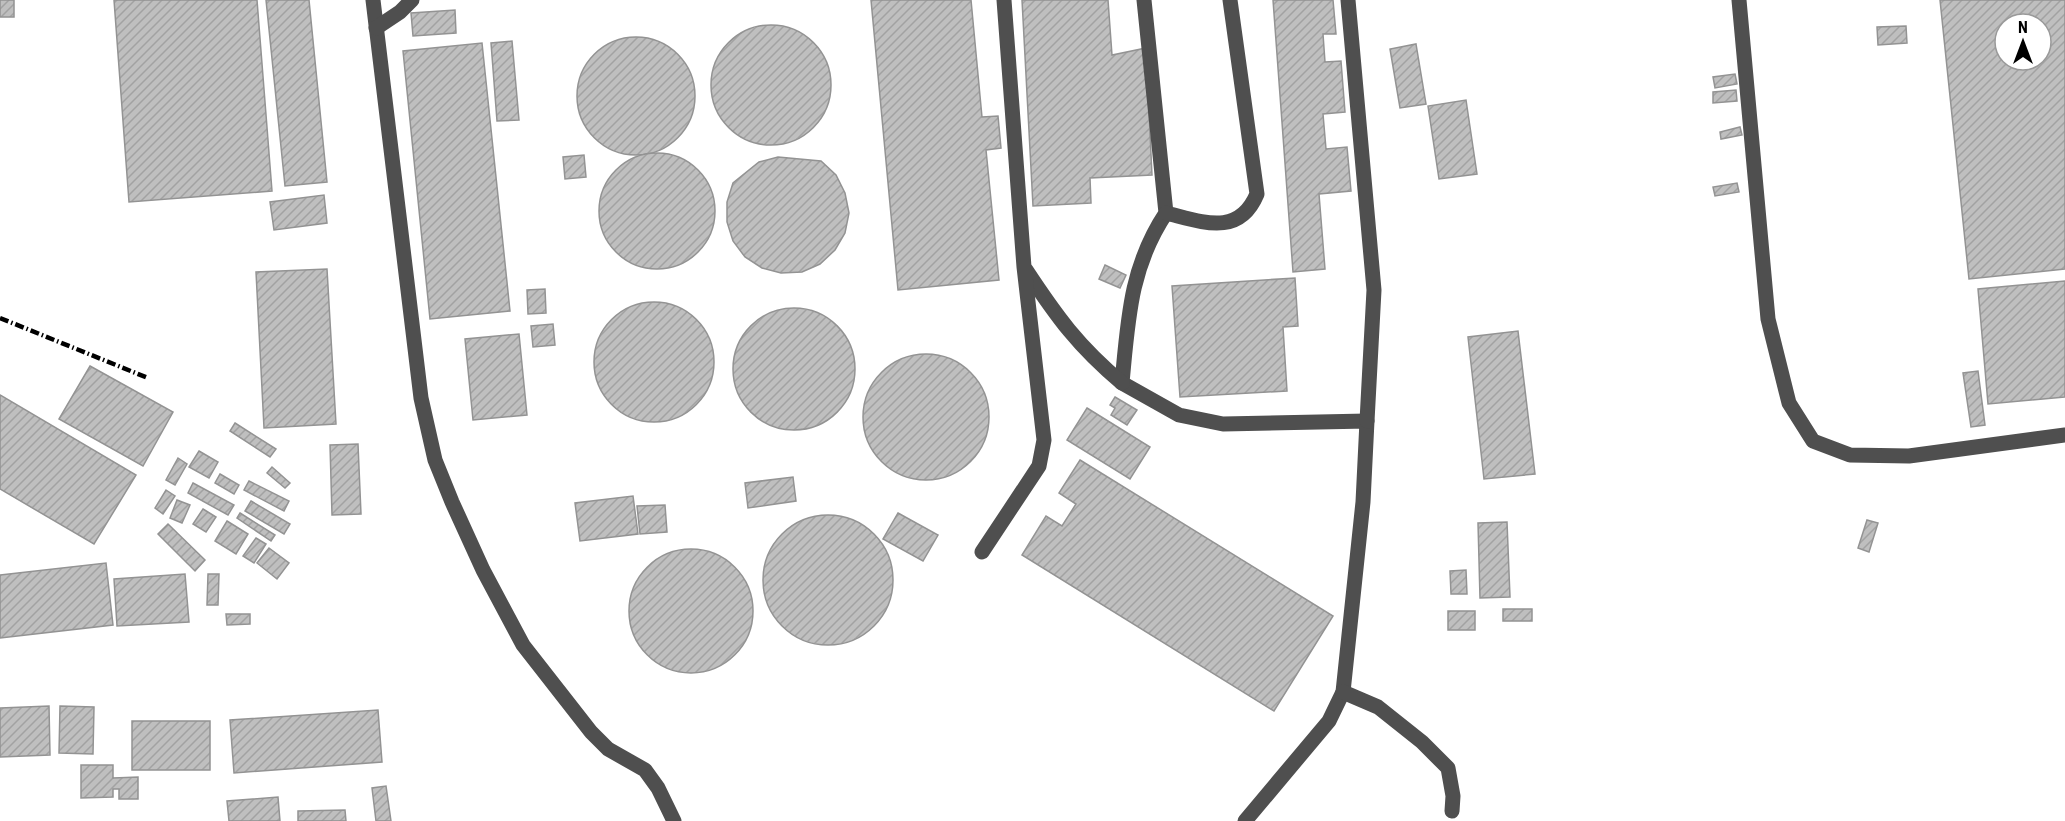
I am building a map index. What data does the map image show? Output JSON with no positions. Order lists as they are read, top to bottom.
{
  "north": "top"
}
